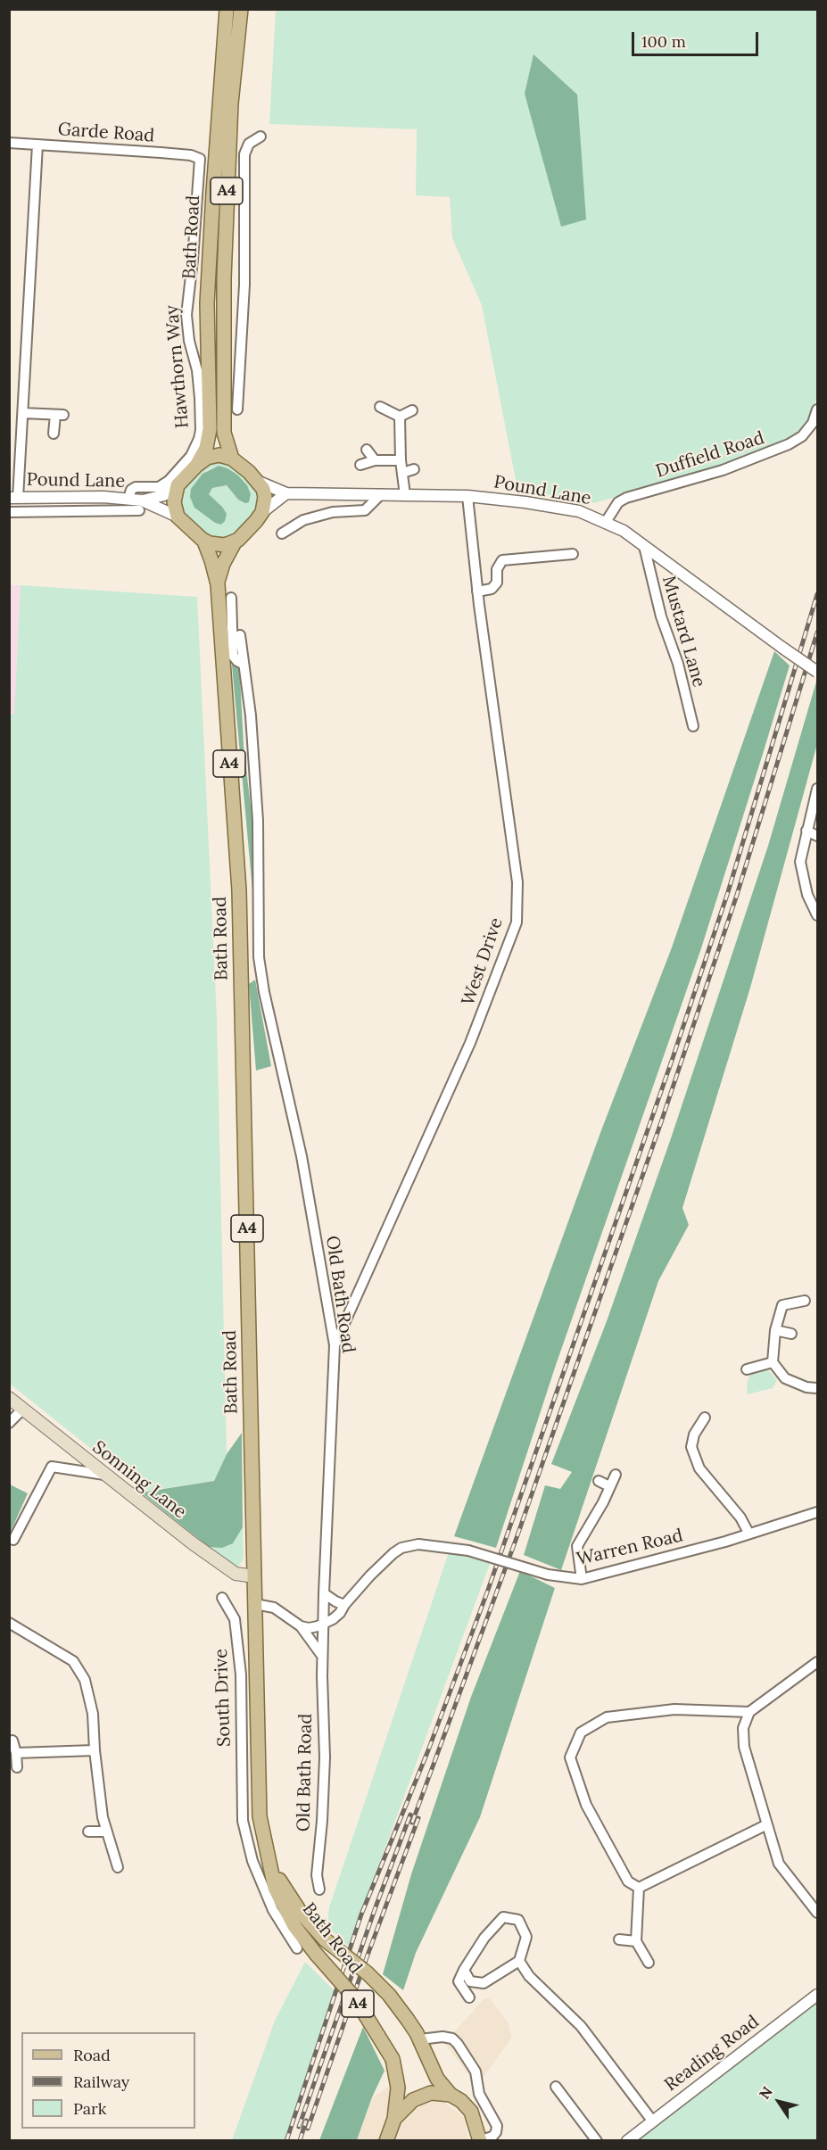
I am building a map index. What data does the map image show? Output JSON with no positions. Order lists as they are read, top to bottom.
{
  "streets": {
    "main road": ["A4", "Bath Road", "Sonning Lane"],
    "street": [
      "Garde Road",
      "Hawthorn Way",
      "Duffield Road",
      "Pound Lane",
      "Mustard Lane",
      "West Drive",
      "Old Bath Road",
      "Warren Road",
      "South Drive",
      "Reading Road"
    ]
  },
  "crossings": [
    ["Garde Road", "Hawthorn Way"],
    ["A4", "Bath Road"],
    ["Bath Road", "Pound Lane"],
    ["Bath Road", "Sonning Lane"],
    ["Hawthorn Way", "Pound Lane"],
    ["Duffield Road", "Pound Lane"],
    ["Pound Lane", "Mustard Lane"],
    ["Pound Lane", "West Drive"],
    ["West Drive", "Old Bath Road"],
    ["Old Bath Road", "Warren Road"]
  ],
  "legend": ["Road", "Railway", "Park"],
  "scale_bar": "100 m",
  "north": "top left"
}
